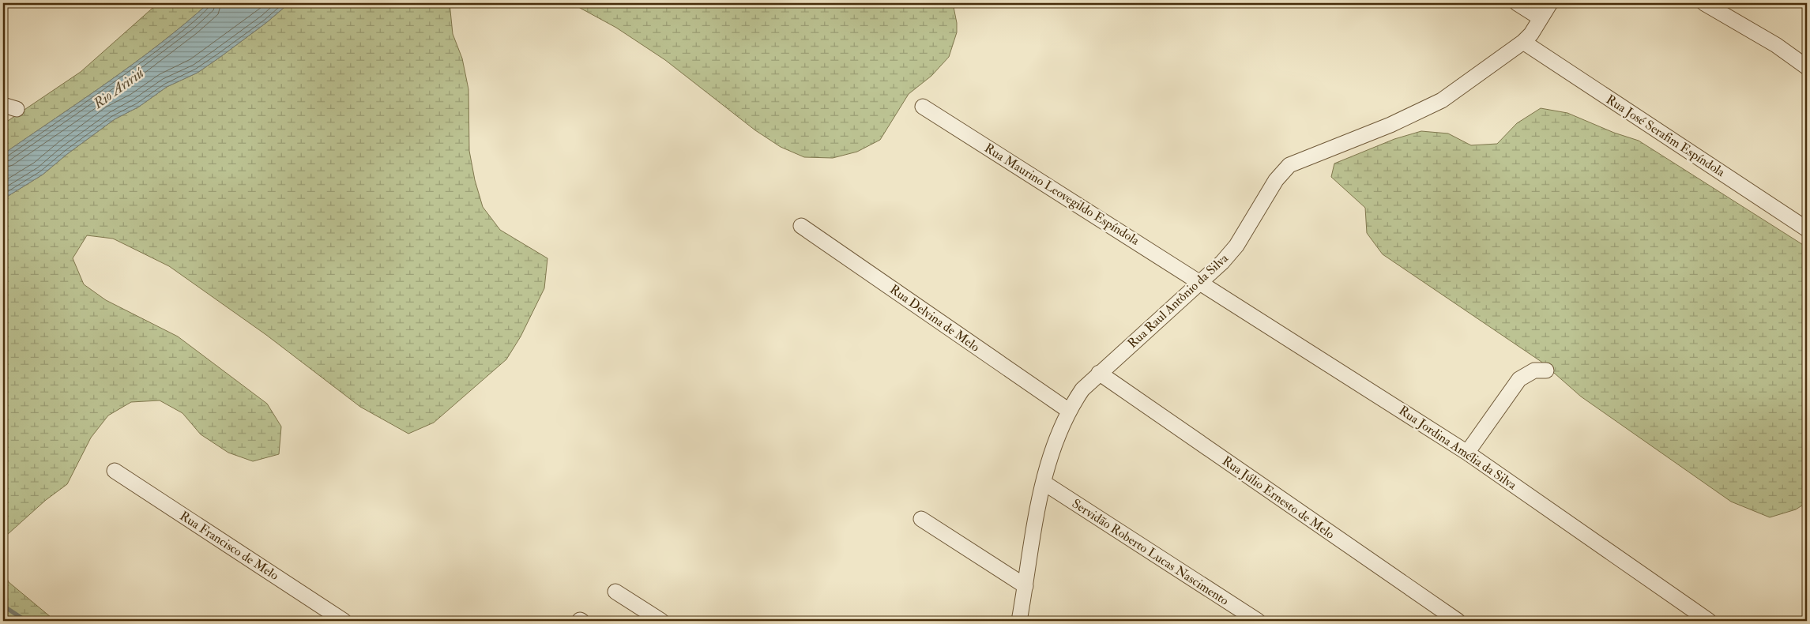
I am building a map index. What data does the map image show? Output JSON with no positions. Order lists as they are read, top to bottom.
{
  "streets": {
    "street": [
      "Rua José Serafim Espíndola",
      "Rua Maurino Leovegildo Espíndola",
      "Rua Raul Antônio da Silva",
      "Rua Delvina de Melo",
      "Rua Jordina Amélia da Silva",
      "Rua Júlio Ernesto de Melo",
      "Rua Francisco de Melo",
      "Servidão Roberto Lucas Nascimento"
    ]
  },
  "crossings": [
    ["Rua José Serafim Espíndola", "Rua Raul Antônio da Silva"],
    ["Rua Maurino Leovegildo Espíndola", "Rua Raul Antônio da Silva"],
    ["Rua Maurino Leovegildo Espíndola", "Rua Jordina Amélia da Silva"],
    ["Rua Raul Antônio da Silva", "Rua Delvina de Melo"],
    ["Rua Raul Antônio da Silva", "Rua Jordina Amélia da Silva"],
    ["Rua Raul Antônio da Silva", "Rua Júlio Ernesto de Melo"],
    ["Rua Raul Antônio da Silva", "Servidão Roberto Lucas Nascimento"]
  ],
  "water": ["Rio Aririú"]
}
